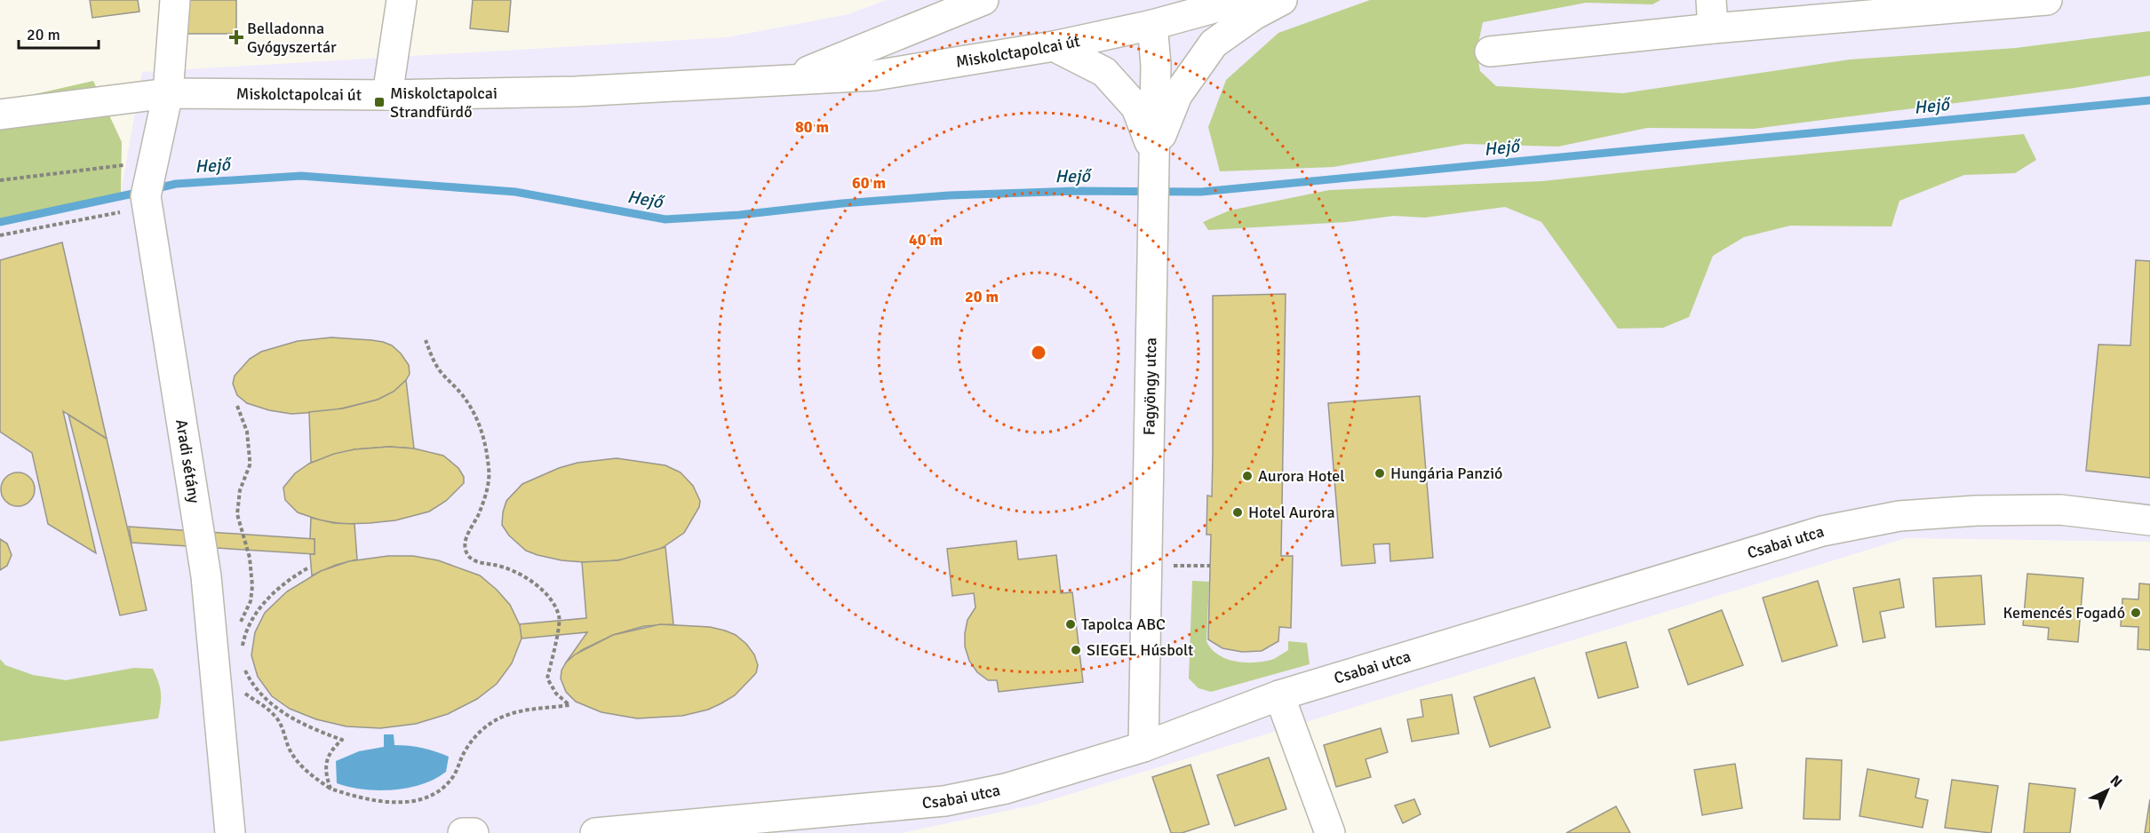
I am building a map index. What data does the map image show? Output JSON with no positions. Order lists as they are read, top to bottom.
{
  "streets": {
    "street": [
      "Miskolctapolcai út",
      "Fagyöngy utca",
      "Aradi sétány",
      "Csabai utca"
    ]
  },
  "crossings": [
    ["Miskolctapolcai út", "Fagyöngy utca"],
    ["Miskolctapolcai út", "Aradi sétány"],
    ["Fagyöngy utca", "Csabai utca"]
  ],
  "water": ["Hejő"],
  "places": {
    "health": ["Belladonna Gyógyszertár"],
    "transit": ["Miskolctapolcai Strandfürdő"],
    "other": [
      "Hungária Panzió",
      "Aurora Hotel",
      "Hotel Aurora",
      "Kemencés Fogadó",
      "Tapolca ABC",
      "SIEGEL Húsbolt"
    ]
  },
  "scale_bar": "20 m",
  "north": "top right",
  "rings": [
    "80 m",
    "60 m",
    "40 m",
    "20 m"
  ]
}
